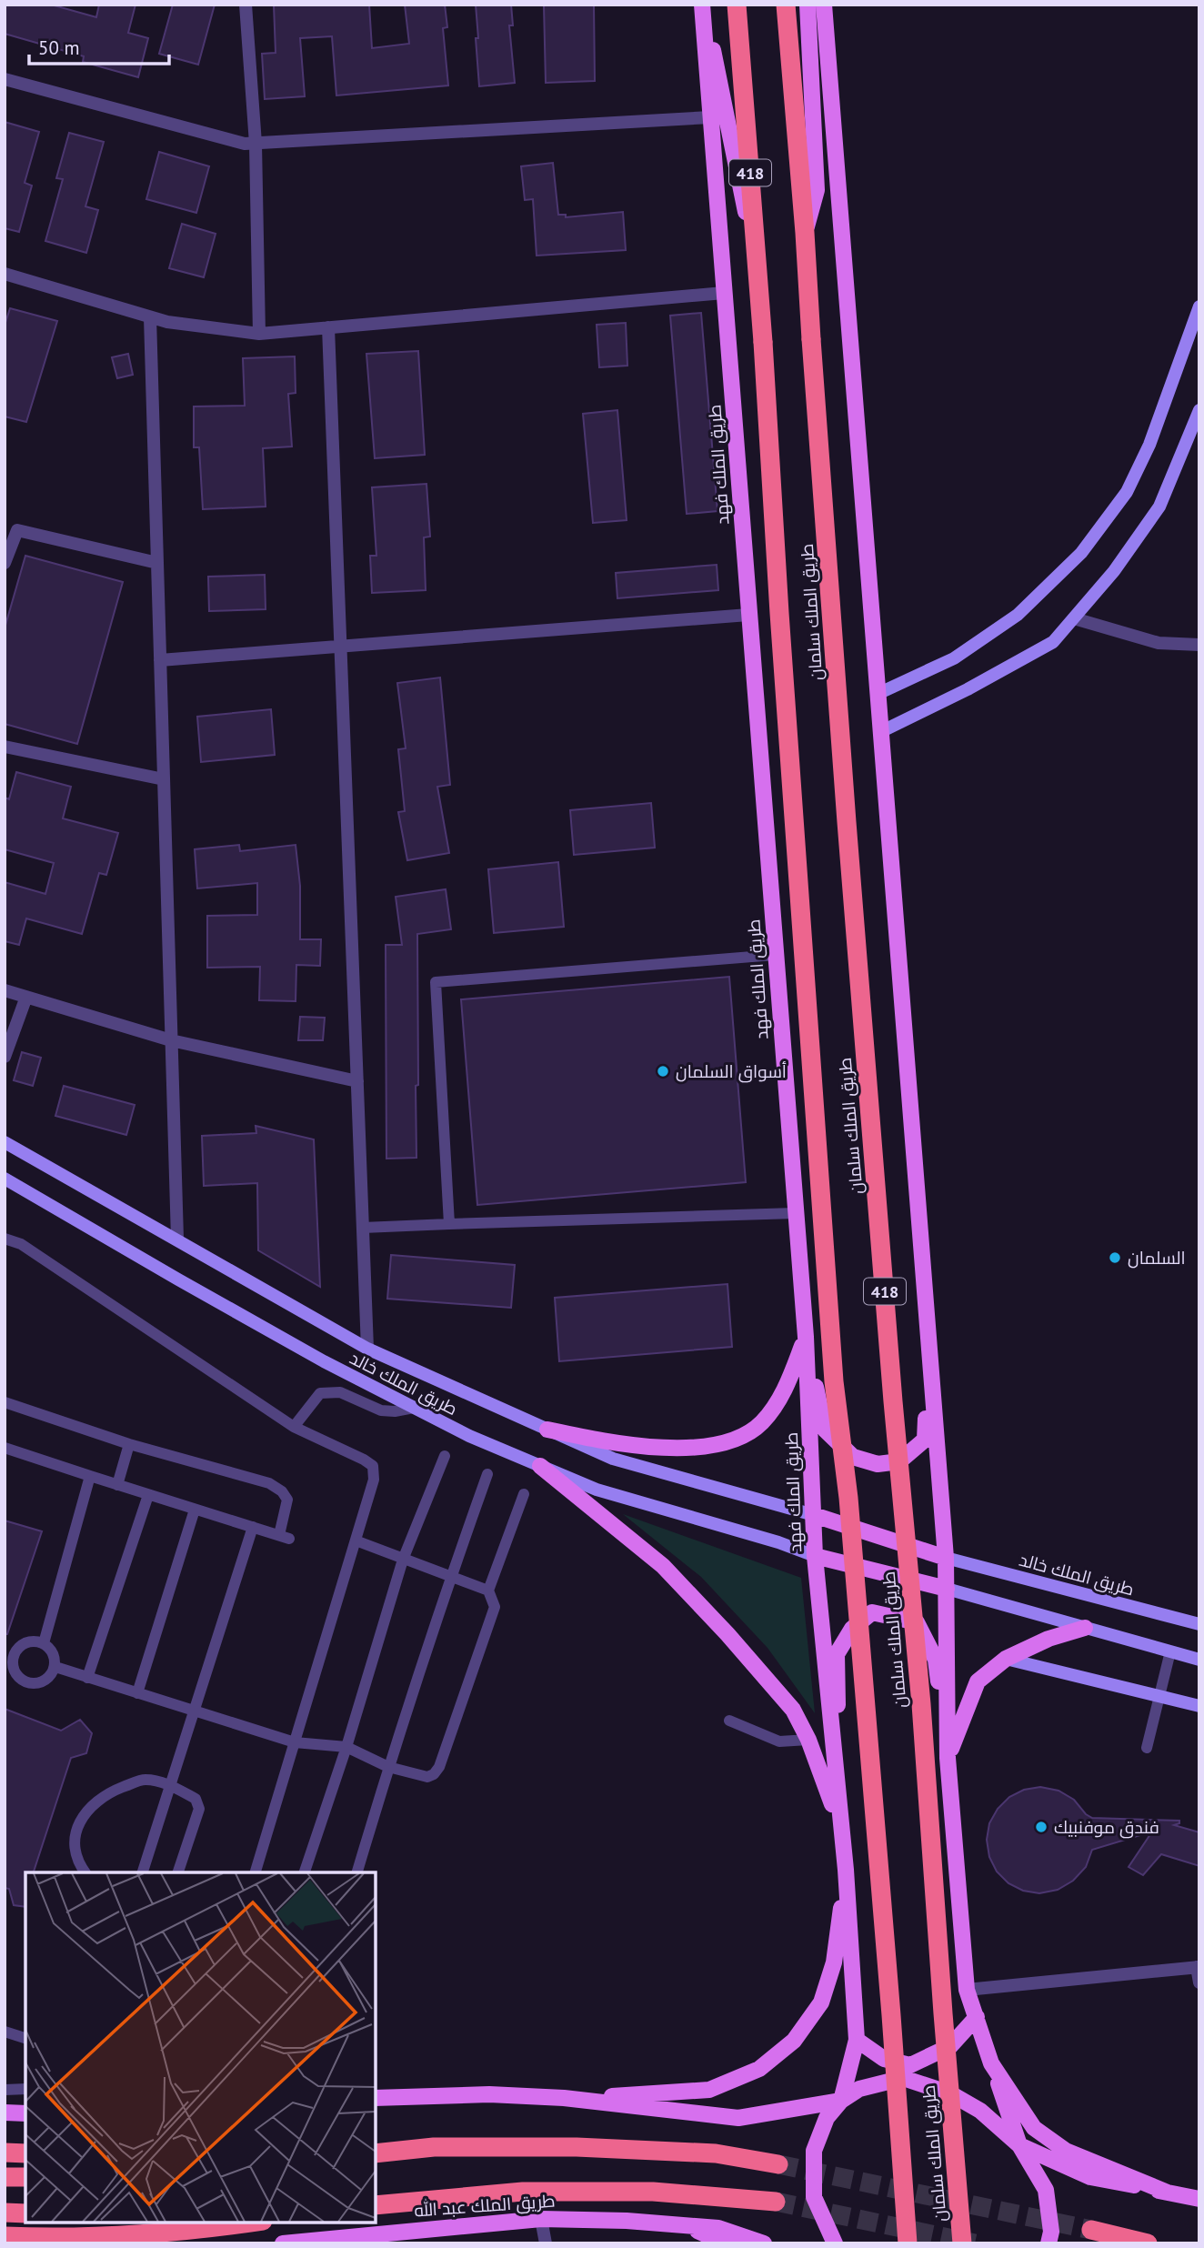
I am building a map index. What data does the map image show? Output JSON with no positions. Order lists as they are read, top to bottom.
{
  "streets": {
    "highway": ["418", "طريق الملك سلمان", "طريق الملك عبد الله"],
    "main road": ["طريق الملك فهد", "طريق الملك خالد"]
  },
  "crossings": [
    ["طريق الملك فهد", "طريق الملك خالد"]
  ],
  "places": ["أسواق السلمان", "السلمان", "فندق موفنبيك"],
  "scale_bar": "50 m"
}
